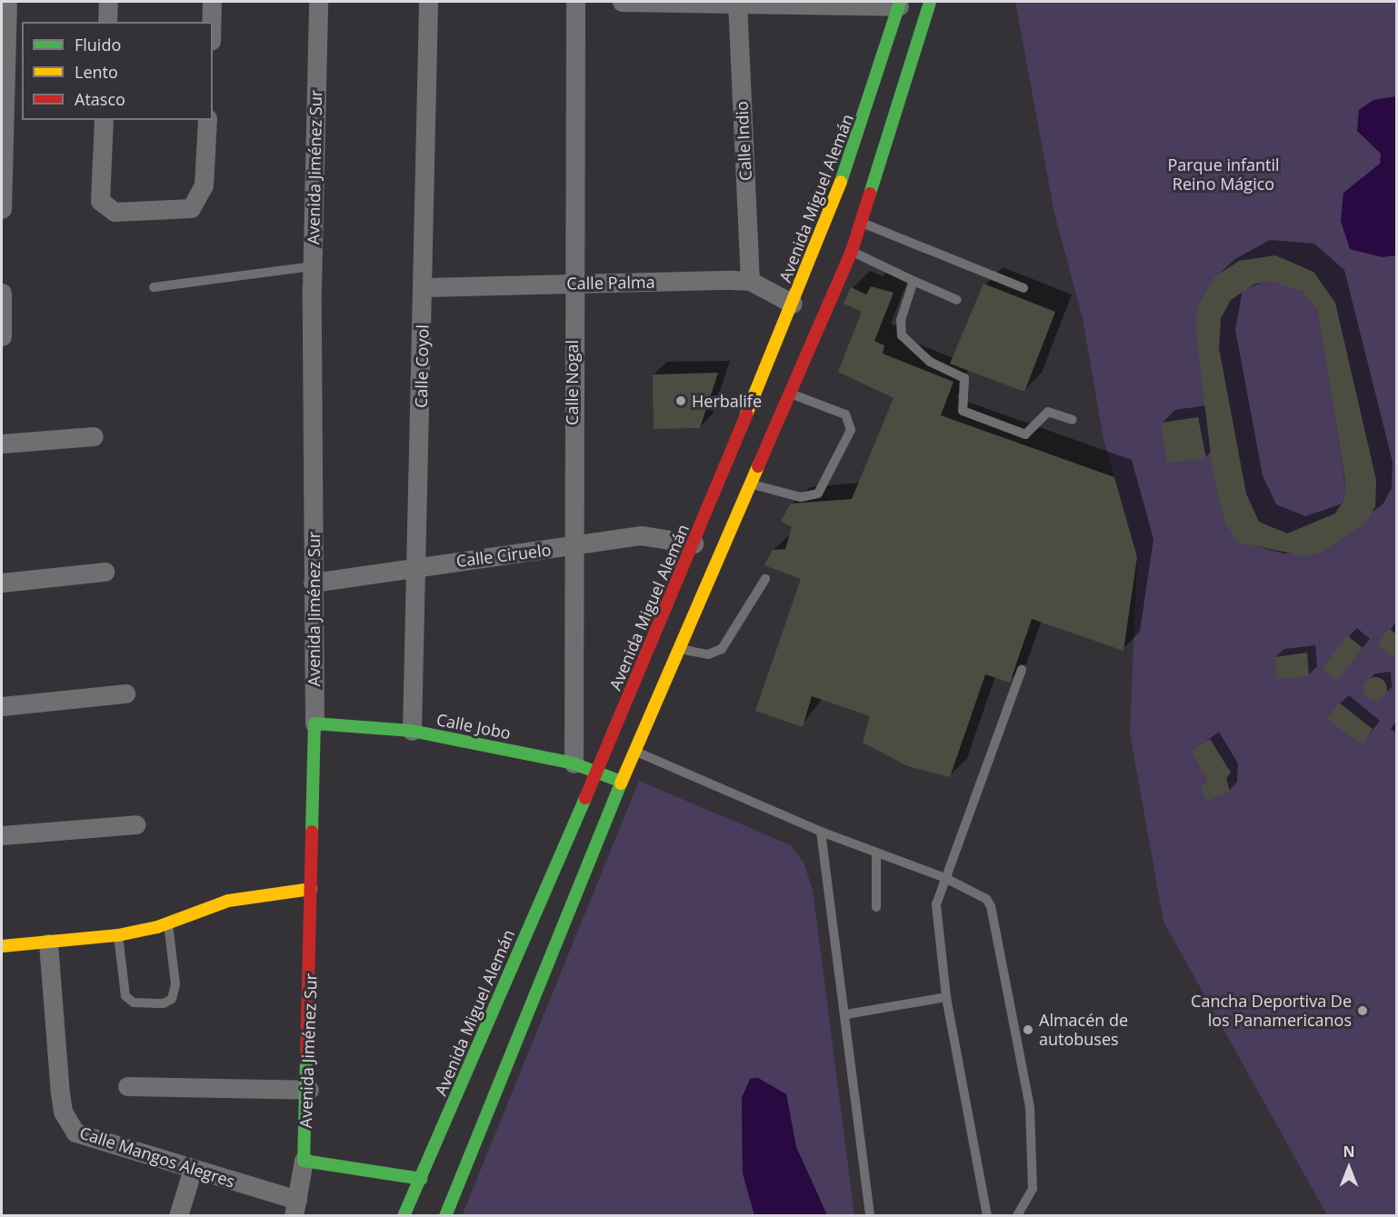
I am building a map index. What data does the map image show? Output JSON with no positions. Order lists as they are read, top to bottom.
{
  "streets": {
    "main road": ["Avenida Jiménez Sur", "Avenida Miguel Alemán", "Calle Jobo"],
    "street": [
      "Calle Indio",
      "Calle Palma",
      "Calle Coyol",
      "Calle Nogal",
      "Calle Ciruelo",
      "Calle Mangos Alegres"
    ]
  },
  "crossings": [
    ["Calle Indio", "Calle Palma"],
    ["Avenida Jiménez Sur", "Calle Ciruelo"],
    ["Avenida Jiménez Sur", "Calle Jobo"],
    ["Avenida Jiménez Sur", "Calle Mangos Alegres"],
    ["Avenida Miguel Alemán", "Calle Palma"],
    ["Avenida Miguel Alemán", "Calle Ciruelo"],
    ["Avenida Miguel Alemán", "Calle Jobo"],
    ["Calle Palma", "Calle Coyol"],
    ["Calle Palma", "Calle Nogal"],
    ["Calle Coyol", "Calle Ciruelo"],
    ["Calle Coyol", "Calle Jobo"],
    ["Calle Nogal", "Calle Ciruelo"],
    ["Calle Nogal", "Calle Jobo"]
  ],
  "parks": ["Parque infantil Reino Mágico"],
  "places": ["Herbalife", "Cancha Deportiva De los Panamericanos", "Almacén de autobuses"],
  "legend": ["Fluido", "Lento", "Atasco"],
  "north": "top"
}
